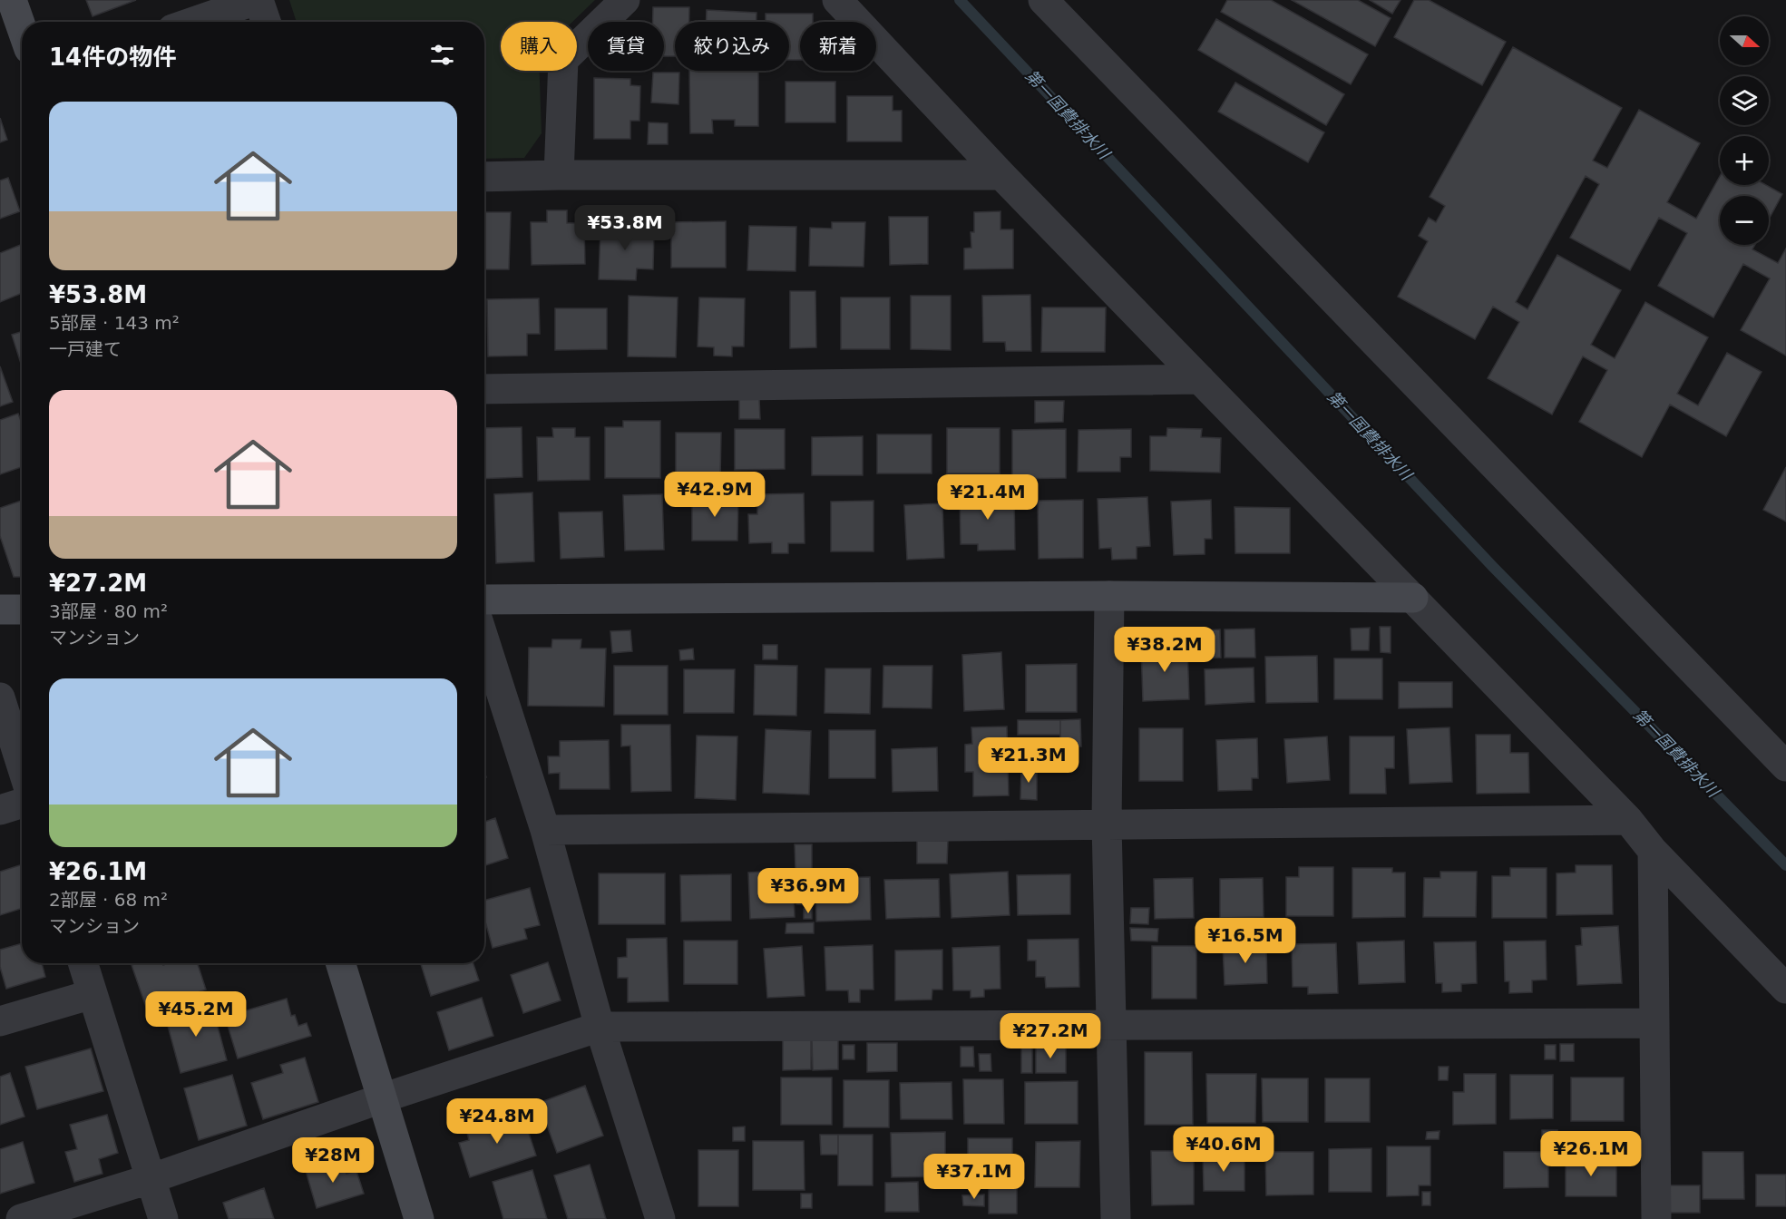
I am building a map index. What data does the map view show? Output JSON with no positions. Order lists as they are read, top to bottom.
{
  "water": ["第一国費排水川"],
  "north": "right",
  "page": {
    "map_buttons": ["+", "−"],
    "chip": [
      "購入",
      "賃貸",
      "絞り込み",
      "新着"
    ],
    "heading": "14件の物件",
    "list": [
      {
        "name": "¥53.8M",
        "note": "5部屋 · 143 m² · 一戸建て"
      },
      {
        "name": "¥27.2M",
        "note": "3部屋 · 80 m² · マンション"
      },
      {
        "name": "¥26.1M",
        "note": "2部屋 · 68 m² · マンション"
      }
    ],
    "price": [
      "¥53.8M",
      "¥42.9M",
      "¥21.4M",
      "¥38.2M",
      "¥21.3M",
      "¥36.9M",
      "¥16.5M",
      "¥45.2M",
      "¥27.2M",
      "¥24.8M",
      "¥40.6M",
      "¥26.1M",
      "¥28M",
      "¥37.1M"
    ]
  }
}
